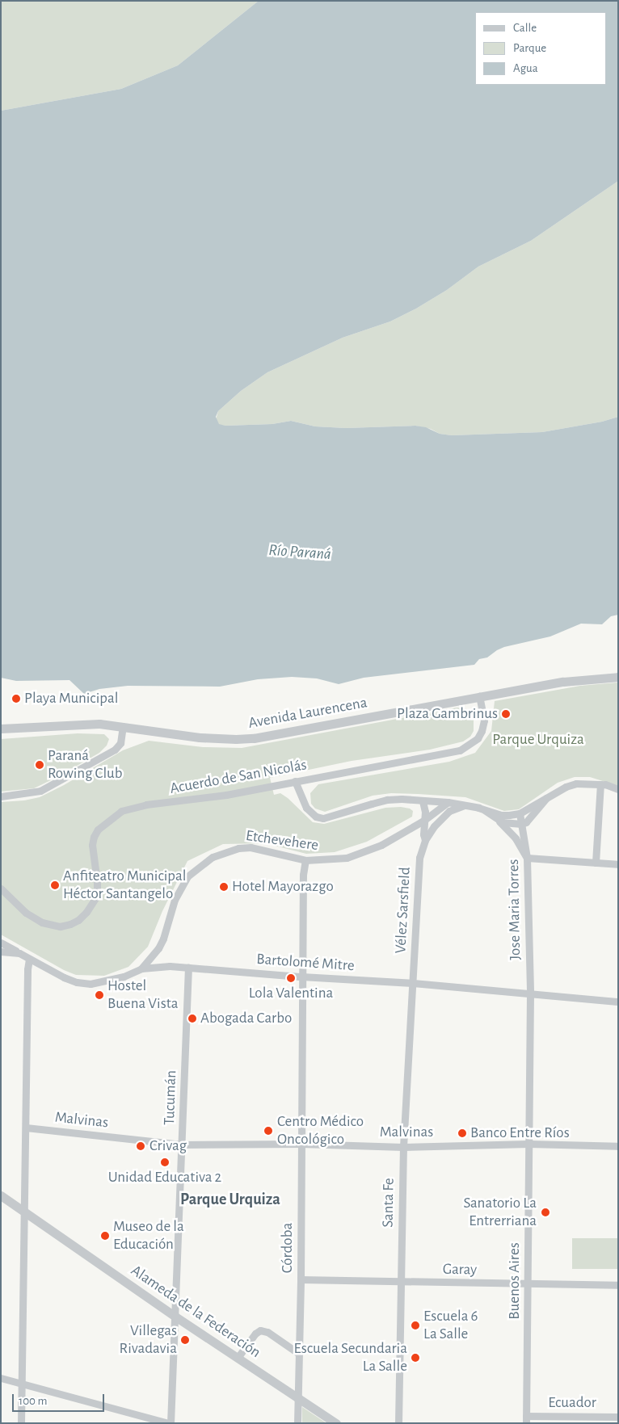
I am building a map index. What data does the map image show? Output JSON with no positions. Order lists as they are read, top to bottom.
{
  "streets": {
    "street": [
      "Avenida Laurencena",
      "Acuerdo de San Nicolás",
      "Etchevehere",
      "Jose Maria Torres",
      "Vélez Sarsfield",
      "Bartolomé Mitre",
      "Tucumán",
      "Malvinas",
      "Santa Fe",
      "Córdoba",
      "Garay",
      "Buenos Aires",
      "Alameda de la Federación",
      "Ecuador"
    ]
  },
  "crossings": [
    ["Avenida Laurencena", "Acuerdo de San Nicolás"],
    ["Acuerdo de San Nicolás", "Etchevehere"],
    ["Etchevehere", "Vélez Sarsfield"],
    ["Etchevehere", "Bartolomé Mitre"],
    ["Etchevehere", "Córdoba"],
    ["Jose Maria Torres", "Bartolomé Mitre"],
    ["Jose Maria Torres", "Buenos Aires"],
    ["Vélez Sarsfield", "Bartolomé Mitre"],
    ["Vélez Sarsfield", "Santa Fe"],
    ["Bartolomé Mitre", "Tucumán"],
    ["Bartolomé Mitre", "Santa Fe"],
    ["Bartolomé Mitre", "Córdoba"],
    ["Bartolomé Mitre", "Buenos Aires"],
    ["Tucumán", "Malvinas"],
    ["Tucumán", "Alameda de la Federación"],
    ["Malvinas", "Santa Fe"],
    ["Malvinas", "Córdoba"],
    ["Malvinas", "Buenos Aires"],
    ["Santa Fe", "Garay"],
    ["Córdoba", "Garay"],
    ["Córdoba", "Alameda de la Federación"],
    ["Garay", "Buenos Aires"],
    ["Buenos Aires", "Ecuador"]
  ],
  "districts": ["Parque Urquiza"],
  "water": ["Río Paraná"],
  "parks": ["Parque Urquiza"],
  "places": [
    "Playa Municipal",
    "Plaza Gambrinus",
    "Paraná Rowing Club",
    "Anfiteatro Municipal Héctor Santangelo",
    "Hotel Mayorazgo",
    "Lola Valentina",
    "Hostel Buena Vista",
    "Abogada Carbo",
    "Centro Médico Oncológico",
    "Banco Entre Ríos",
    "Crivag",
    "Unidad Educativa 2",
    "Sanatorio La Entrerriana",
    "Museo de la Educación",
    "Escuela 6 La Salle",
    "Villegas Rivadavia",
    "Escuela Secundaria La Salle"
  ],
  "legend": ["Calle", "Parque", "Agua"],
  "scale_bar": "100 m"
}
